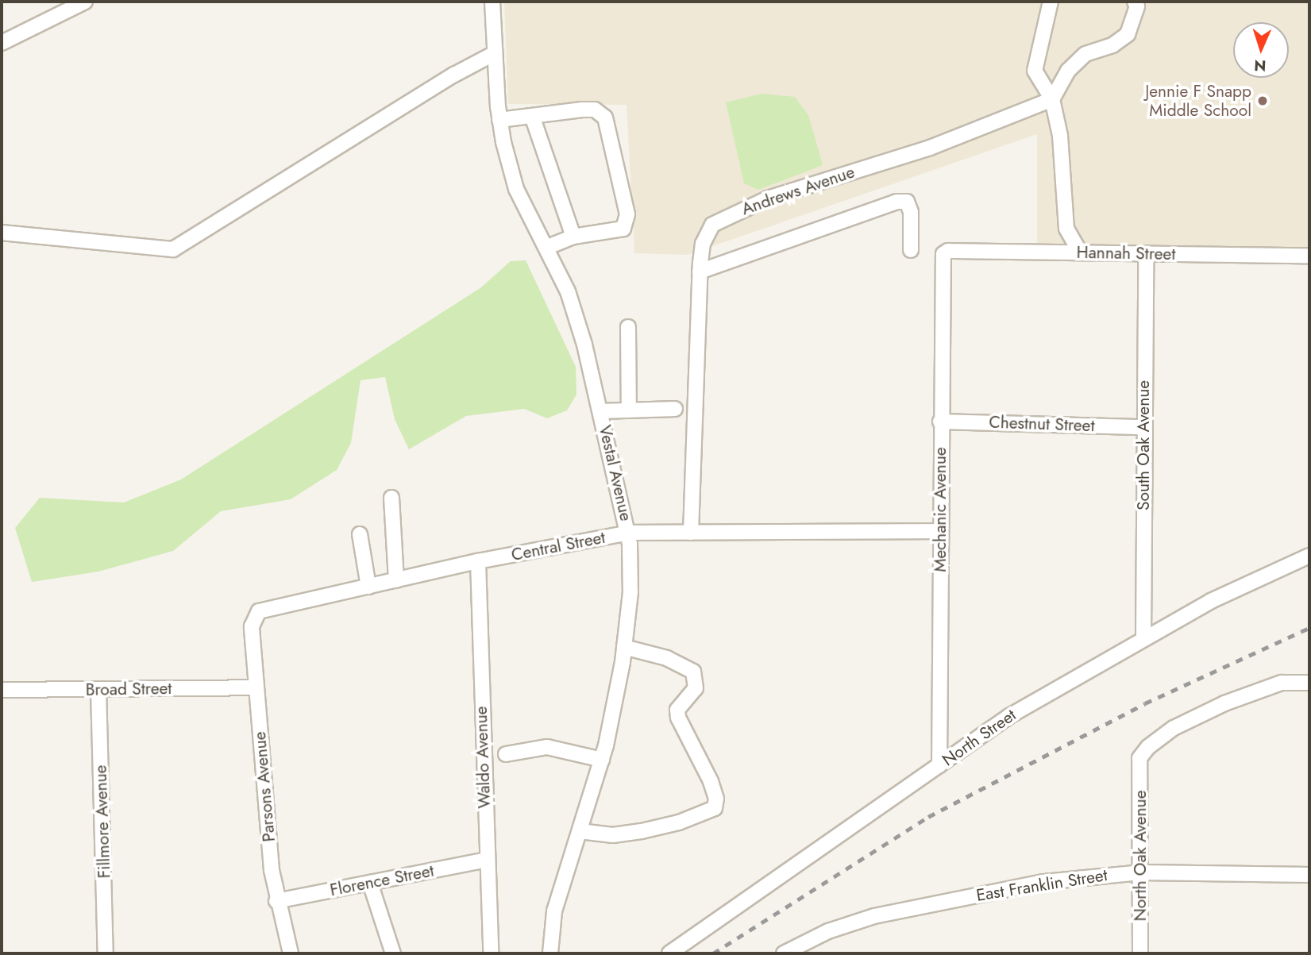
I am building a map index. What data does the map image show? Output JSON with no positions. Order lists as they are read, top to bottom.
{
  "streets": {
    "street": [
      "Andrews Avenue",
      "Hannah Street",
      "Chestnut Street",
      "South Oak Avenue",
      "Vestal Avenue",
      "Mechanic Avenue",
      "Central Street",
      "Broad Street",
      "North Street",
      "Waldo Avenue",
      "Parsons Avenue",
      "Fillmore Avenue",
      "North Oak Avenue",
      "Florence Street",
      "East Franklin Street"
    ]
  },
  "crossings": [
    ["Andrews Avenue", "Central Street"],
    ["Hannah Street", "South Oak Avenue"],
    ["Hannah Street", "Mechanic Avenue"],
    ["Chestnut Street", "South Oak Avenue"],
    ["Chestnut Street", "Mechanic Avenue"],
    ["South Oak Avenue", "North Street"],
    ["Vestal Avenue", "Central Street"],
    ["Mechanic Avenue", "Central Street"],
    ["Mechanic Avenue", "North Street"],
    ["Central Street", "Waldo Avenue"],
    ["Central Street", "Parsons Avenue"],
    ["Broad Street", "Parsons Avenue"],
    ["Broad Street", "Fillmore Avenue"],
    ["Waldo Avenue", "Florence Street"],
    ["Parsons Avenue", "Florence Street"],
    ["North Oak Avenue", "East Franklin Street"]
  ],
  "places": ["Jennie F Snapp Middle School"],
  "north": "bottom"
}
